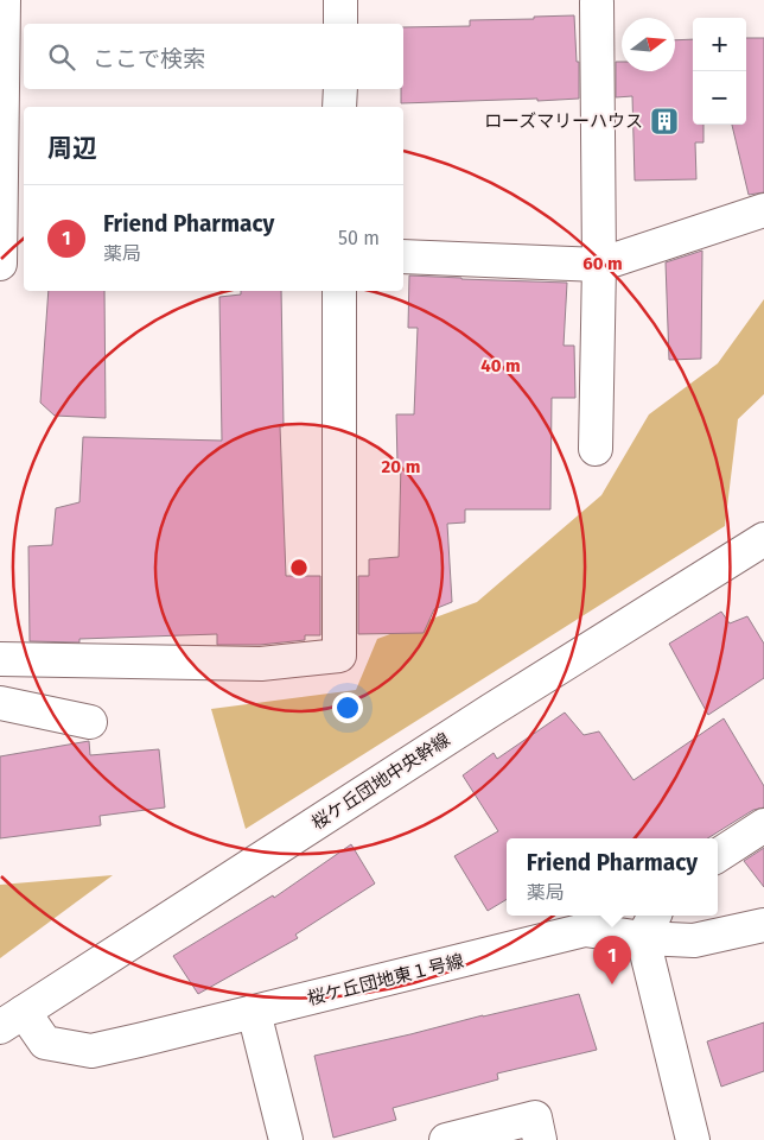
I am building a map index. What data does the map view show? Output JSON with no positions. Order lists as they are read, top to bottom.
{
  "streets": {
    "street": ["桜ケ丘団地中央幹線", "桜ケ丘団地東１号線"]
  },
  "crossings": [
    ["桜ケ丘団地中央幹線", "桜ケ丘団地東１号線"]
  ],
  "places": {
    "building": ["ローズマリーハウス"]
  },
  "north": "right",
  "page": {
    "map_buttons": ["+", "−"],
    "search": "ここで検索",
    "heading": "周辺",
    "list": [
      {
        "mark": "1",
        "name": "Friend Pharmacy",
        "note": "薬局",
        "value": "50 m"
      }
    ],
    "popup": ["Friend Pharmacy", "薬局"],
    "pins": "1"
  },
  "rings": ["60 m", "40 m", "20 m"]
}
